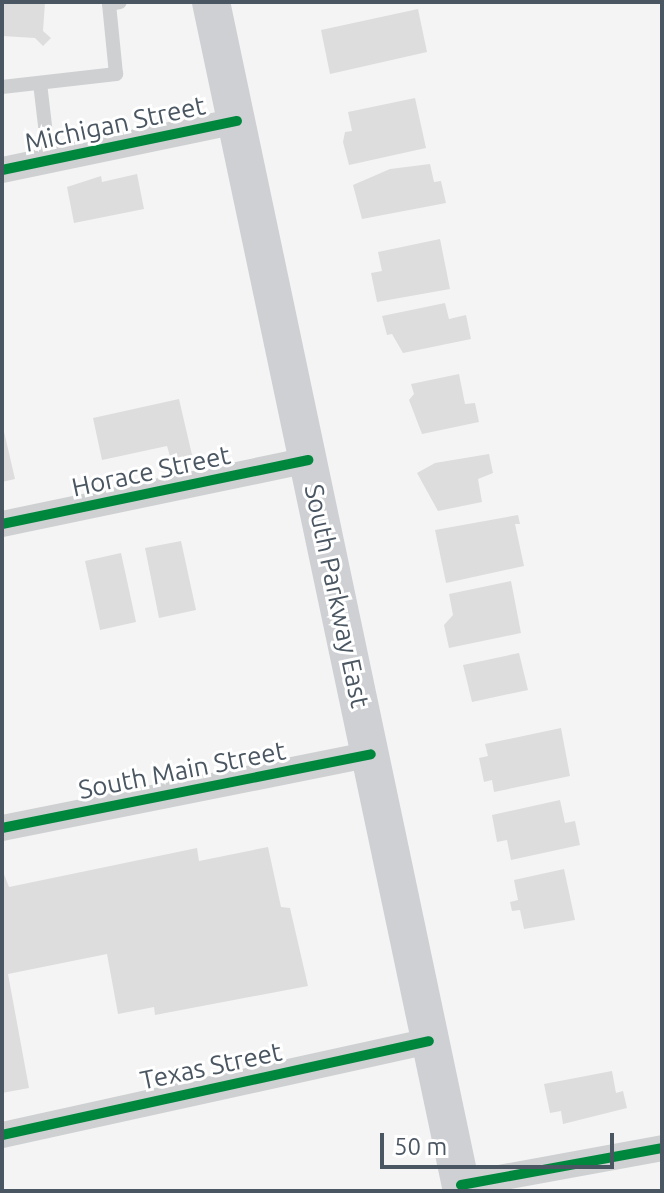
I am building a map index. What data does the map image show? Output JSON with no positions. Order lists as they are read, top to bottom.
{
  "streets": {
    "main road": ["South Parkway East"],
    "street": [
      "Michigan Street",
      "Horace Street",
      "South Main Street",
      "Texas Street"
    ]
  },
  "crossings": [
    ["Michigan Street", "South Parkway East"],
    ["Horace Street", "South Parkway East"],
    ["South Parkway East", "South Main Street"],
    ["South Parkway East", "Texas Street"]
  ],
  "scale_bar": "50 m"
}
